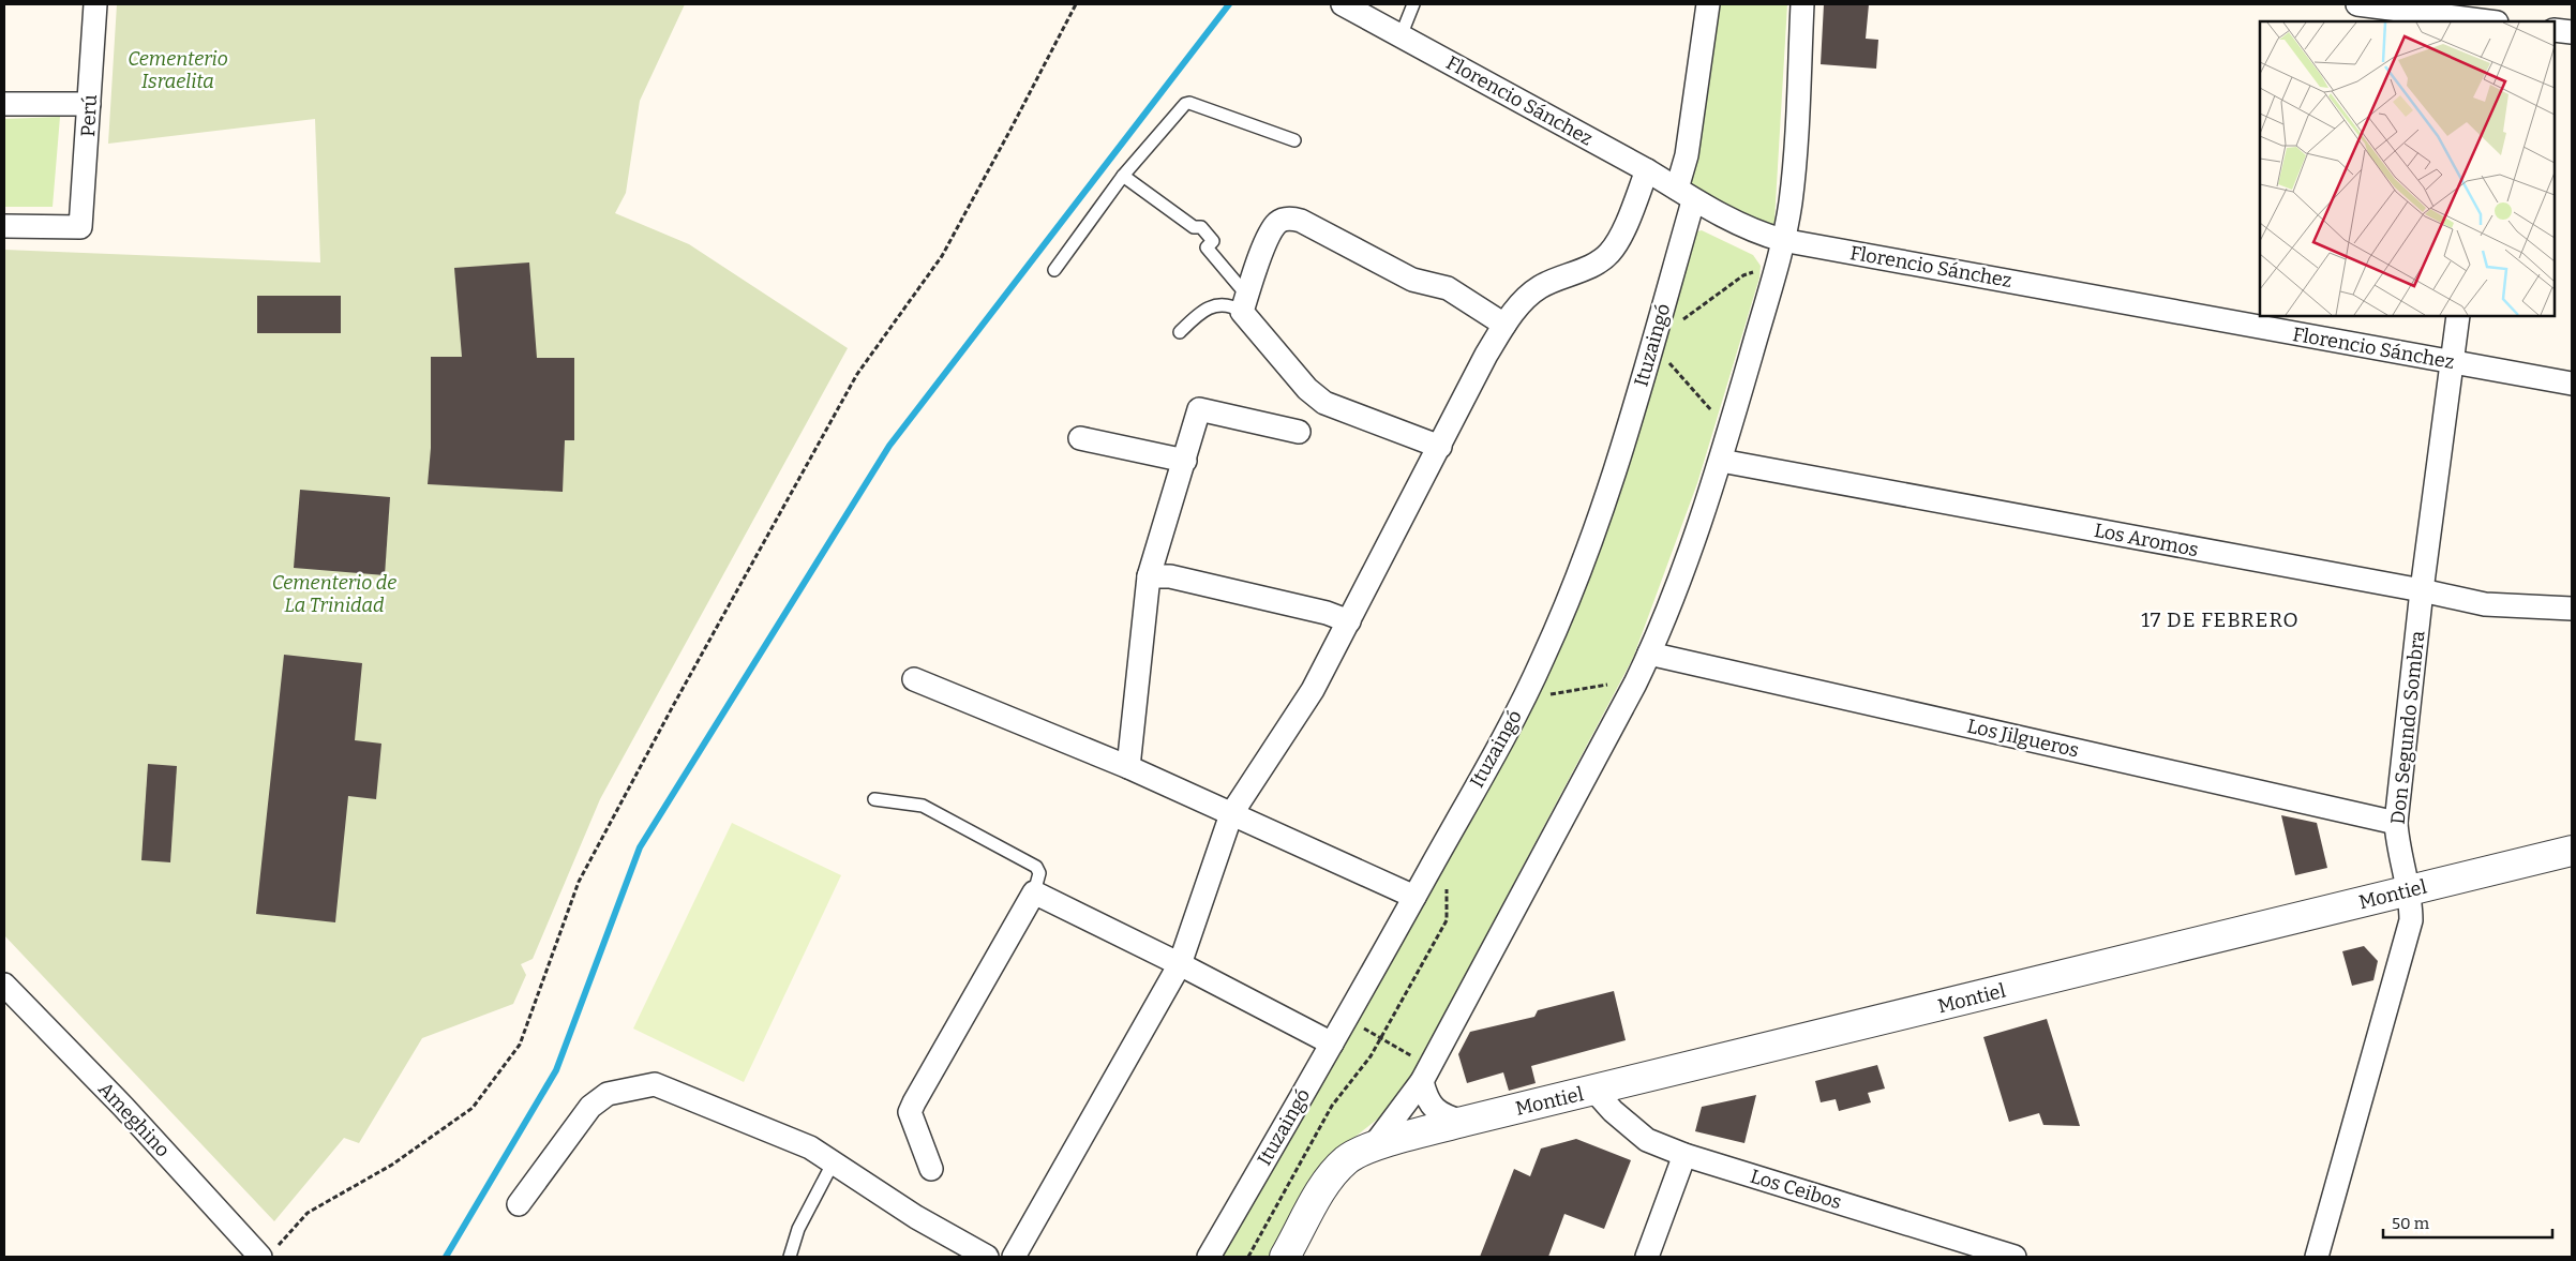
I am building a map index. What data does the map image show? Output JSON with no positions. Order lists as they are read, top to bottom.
{
  "streets": {
    "street": [
      "Florencio Sánchez",
      "Perú",
      "Ituzaingó",
      "Los Aromos",
      "Don Segundo Sombra",
      "Los Jilgueros",
      "Montiel",
      "Ameghino",
      "Los Ceibos"
    ]
  },
  "crossings": [
    ["Florencio Sánchez", "Ituzaingó"],
    ["Florencio Sánchez", "Don Segundo Sombra"],
    ["Los Aromos", "Don Segundo Sombra"],
    ["Don Segundo Sombra", "Los Jilgueros"],
    ["Don Segundo Sombra", "Montiel"],
    ["Montiel", "Los Ceibos"]
  ],
  "districts": ["17 DE FEBRERO"],
  "parks": ["Cementerio Israelita", "Cementerio de La Trinidad"],
  "scale_bar": "50 m"
}
